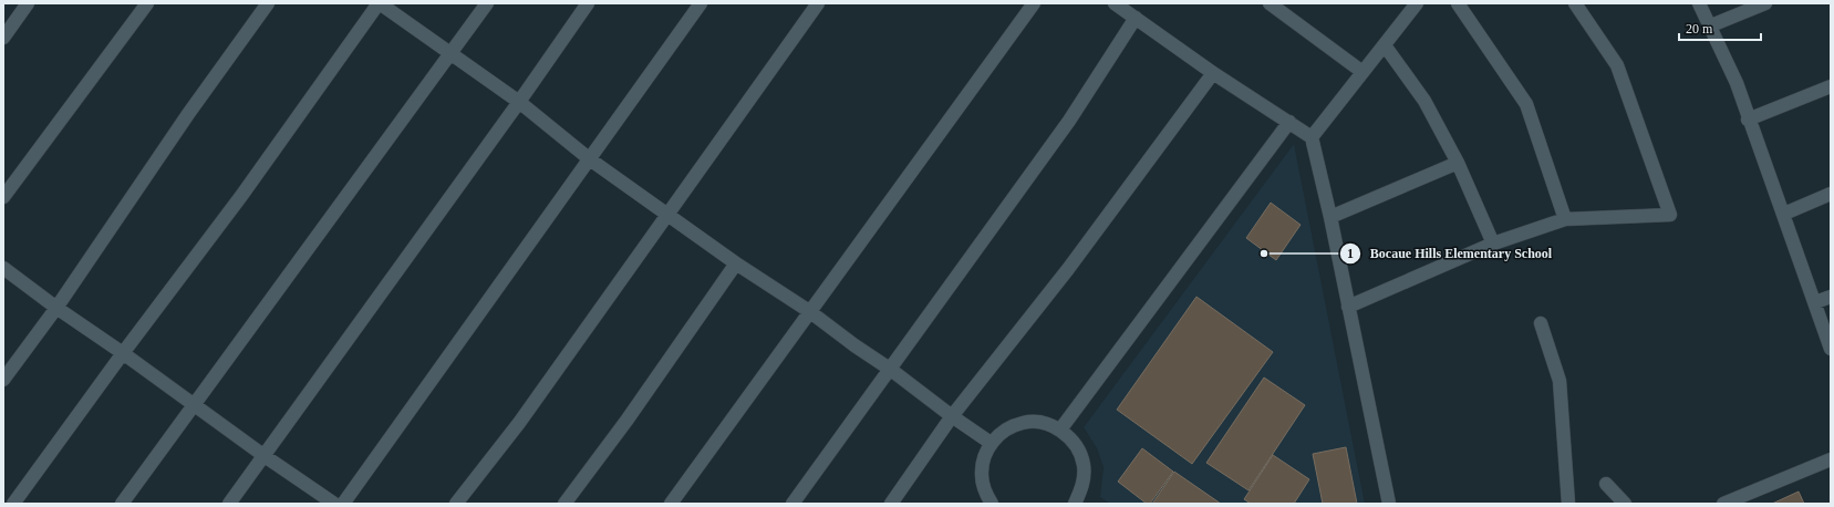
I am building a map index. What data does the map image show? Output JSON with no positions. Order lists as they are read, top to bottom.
{
  "places": ["Bocaue Hills Elementary School"],
  "scale_bar": "20 m"
}
